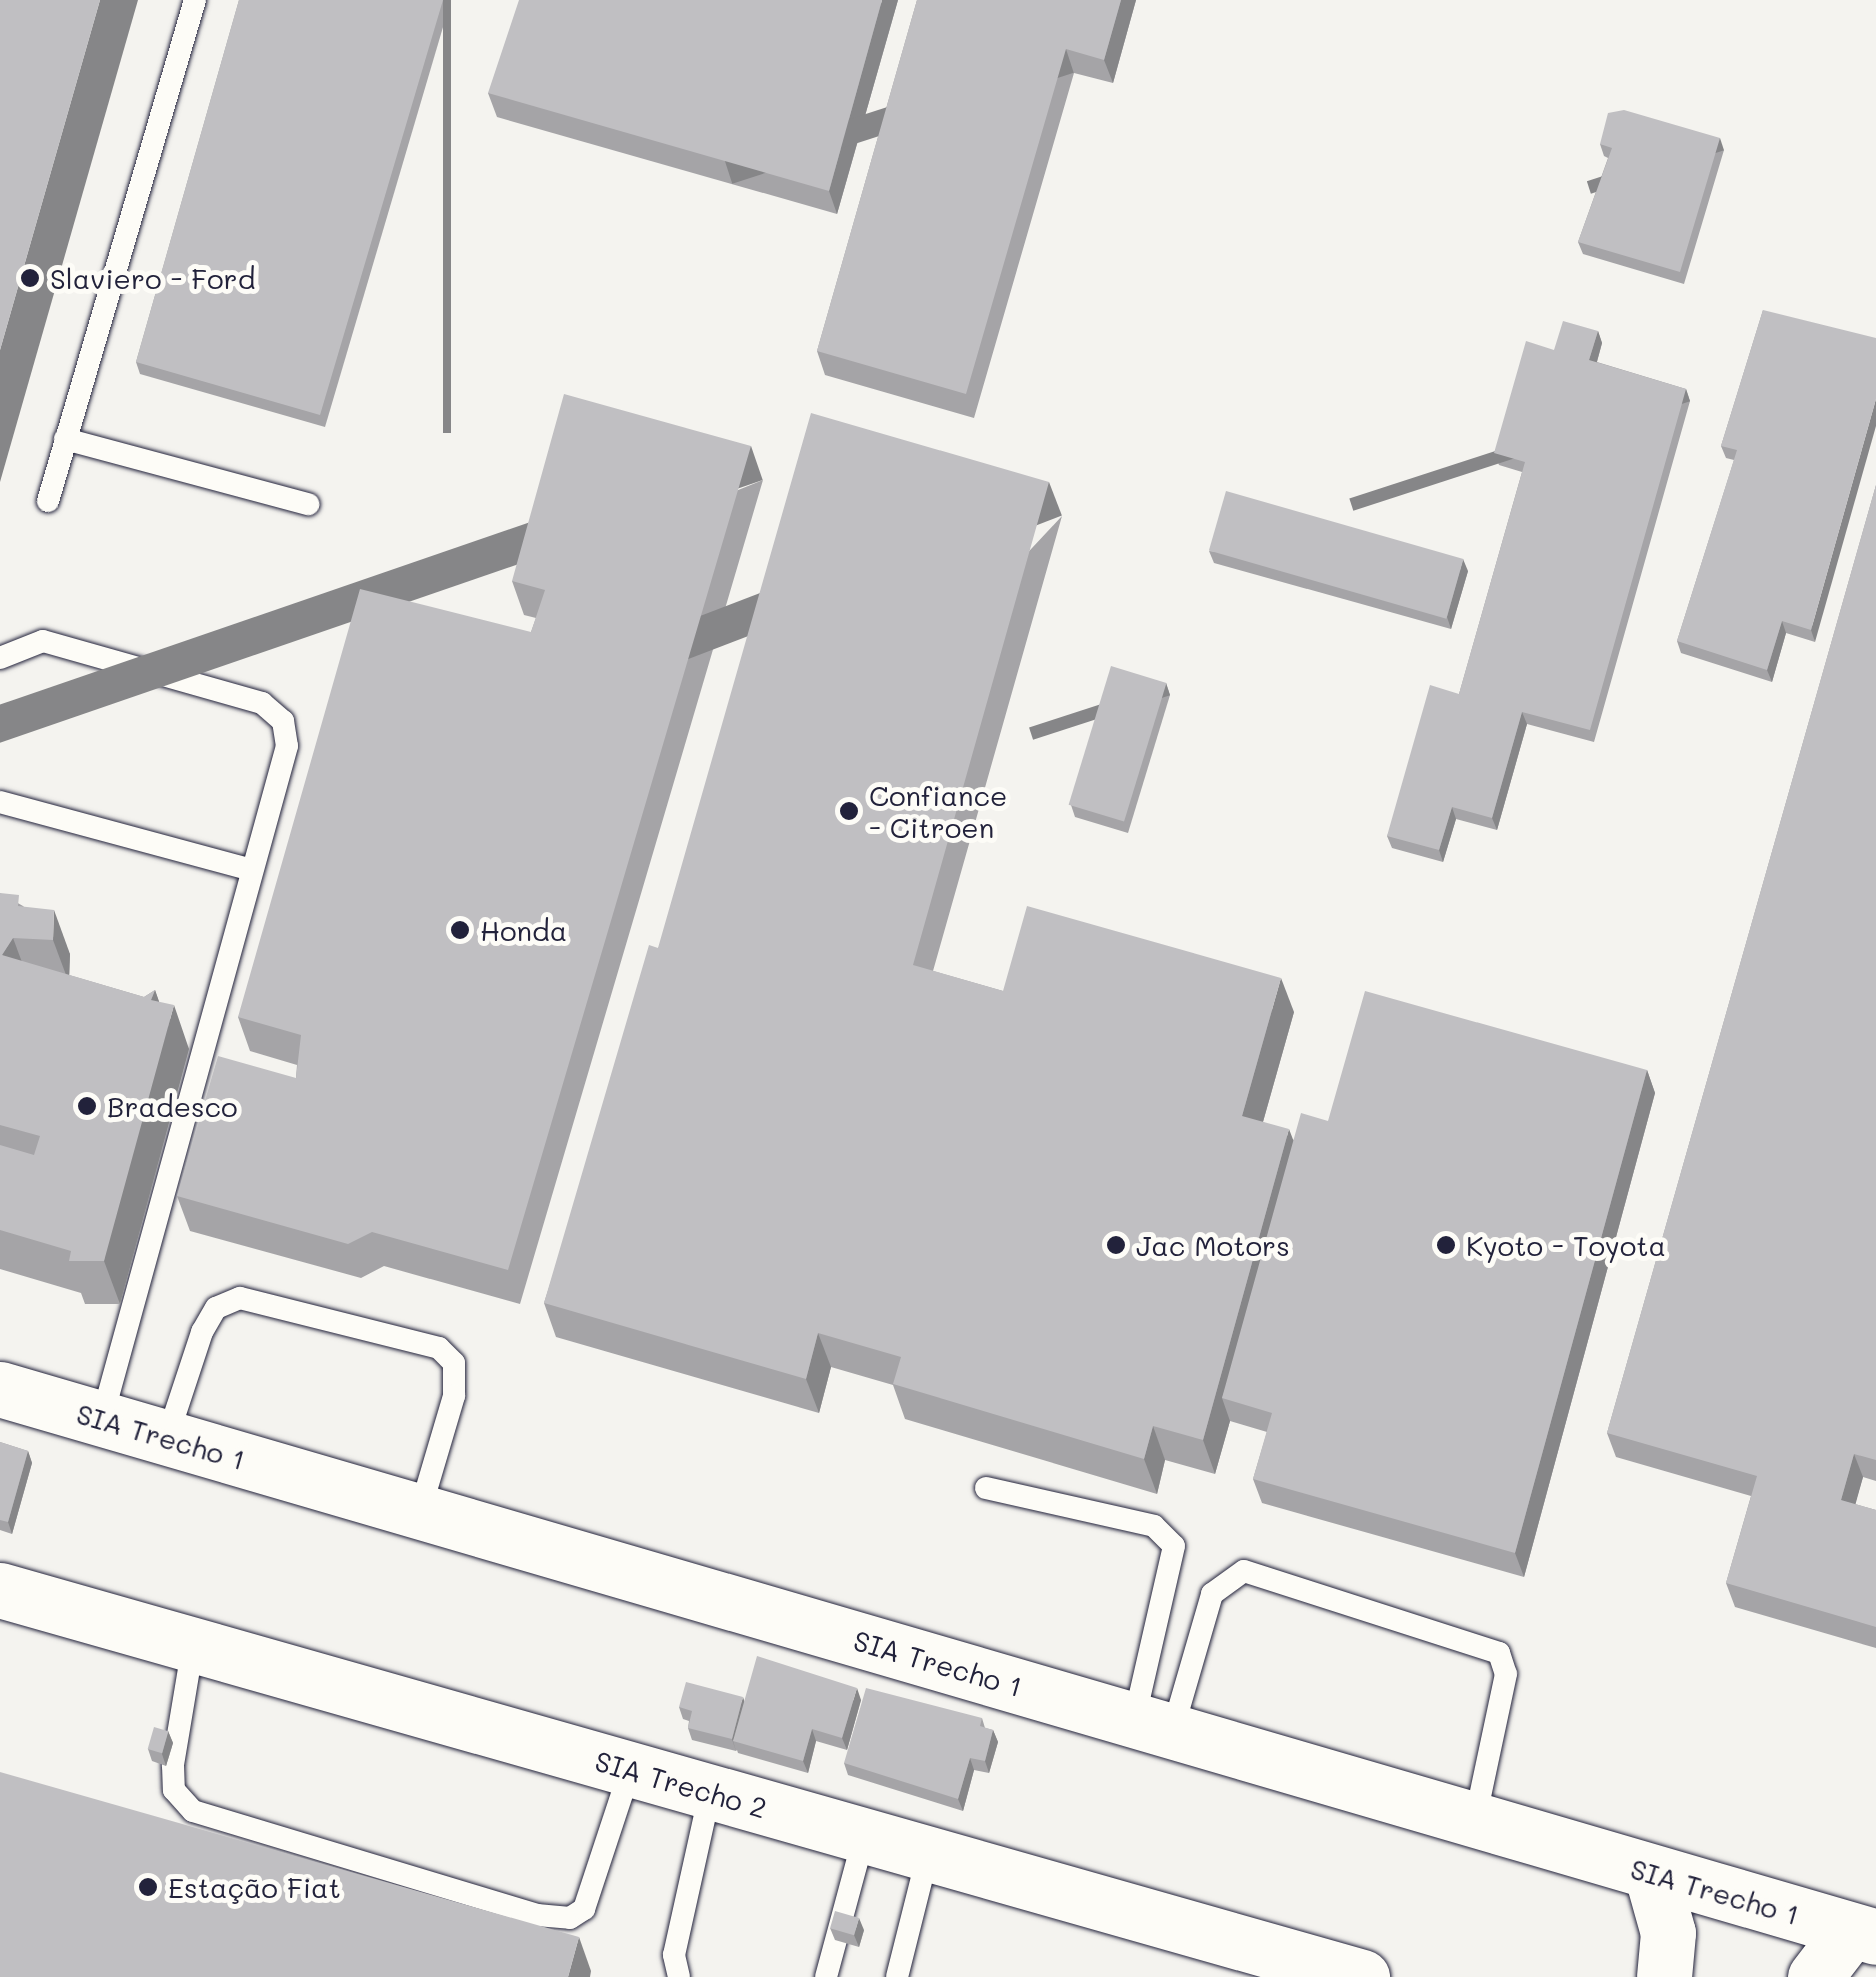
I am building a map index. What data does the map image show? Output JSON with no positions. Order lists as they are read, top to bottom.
{
  "streets": {
    "main road": ["SIA Trecho 1", "SIA Trecho 2"]
  },
  "places": [
    "Slaviero - Ford",
    "Confiance - Citroen",
    "Honda",
    "Bradesco",
    "Jac Motors",
    "Kyoto - Toyota",
    "Estação Fiat"
  ]
}
